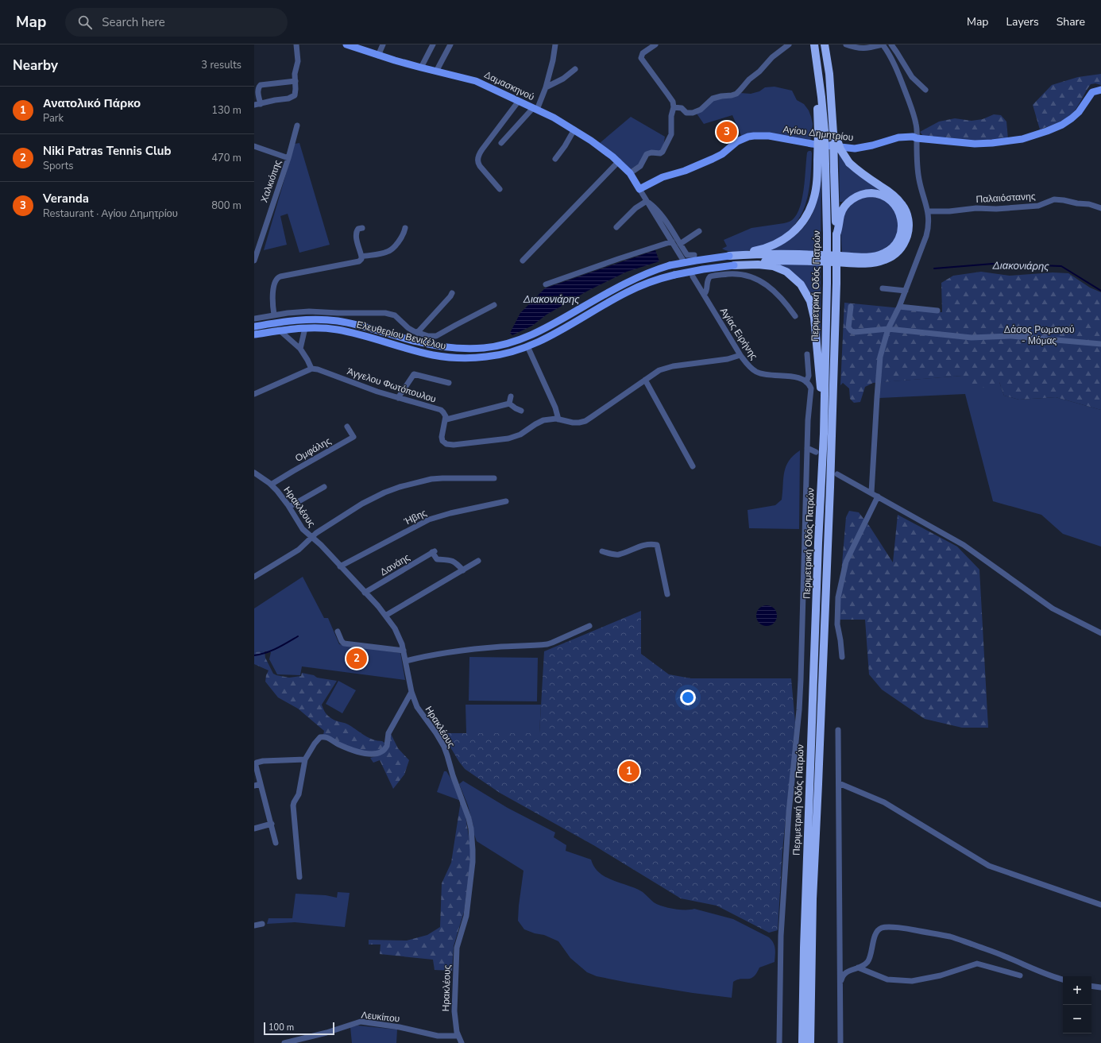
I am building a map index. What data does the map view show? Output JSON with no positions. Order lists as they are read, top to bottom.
{
  "streets": {
    "highway": ["Περιμετρική Οδός Πατρών"],
    "main road": ["Δαμασκηνού", "Αγίου Δημητρίου", "Ελευθερίου Βενιζέλου"],
    "street": [
      "Χαλκιόπης",
      "Παλαιόστανης",
      "Αγίας Ειρήνης",
      "Άγγελου Φωτόπουλου",
      "Ομφάλης",
      "Ηρακλέους",
      "Ήβης",
      "Δανάης",
      "Λευκίπου"
    ]
  },
  "crossings": [
    ["Δαμασκηνού", "Αγίου Δημητρίου"],
    ["Ομφάλης", "Ηρακλέους"],
    ["Ηρακλέους", "Ήβης"],
    ["Ηρακλέους", "Δανάης"],
    ["Ηρακλέους", "Λευκίπου"]
  ],
  "water": ["Διακονιάρης"],
  "parks": ["Δάσος Ρωμανού - Μόμας"],
  "scale_bar": "100 m",
  "page": {
    "header": "Map",
    "search": "Search here",
    "nav": ["Map", "Layers", "Share"],
    "heading": ["Nearby", "3 results"],
    "list": [
      {
        "mark": "1",
        "name": "Ανατολικό Πάρκο",
        "note": "Park",
        "value": "130 m"
      },
      {
        "mark": "2",
        "name": "Niki Patras Tennis Club",
        "note": "Sports",
        "value": "470 m"
      },
      {
        "mark": "3",
        "name": "Veranda",
        "note": "Restaurant · Αγίου Δημητρίου",
        "value": "800 m"
      }
    ],
    "pins": ["3", "2", "1"],
    "map_buttons": ["+", "−"],
    "scale": "100 m"
  }
}
